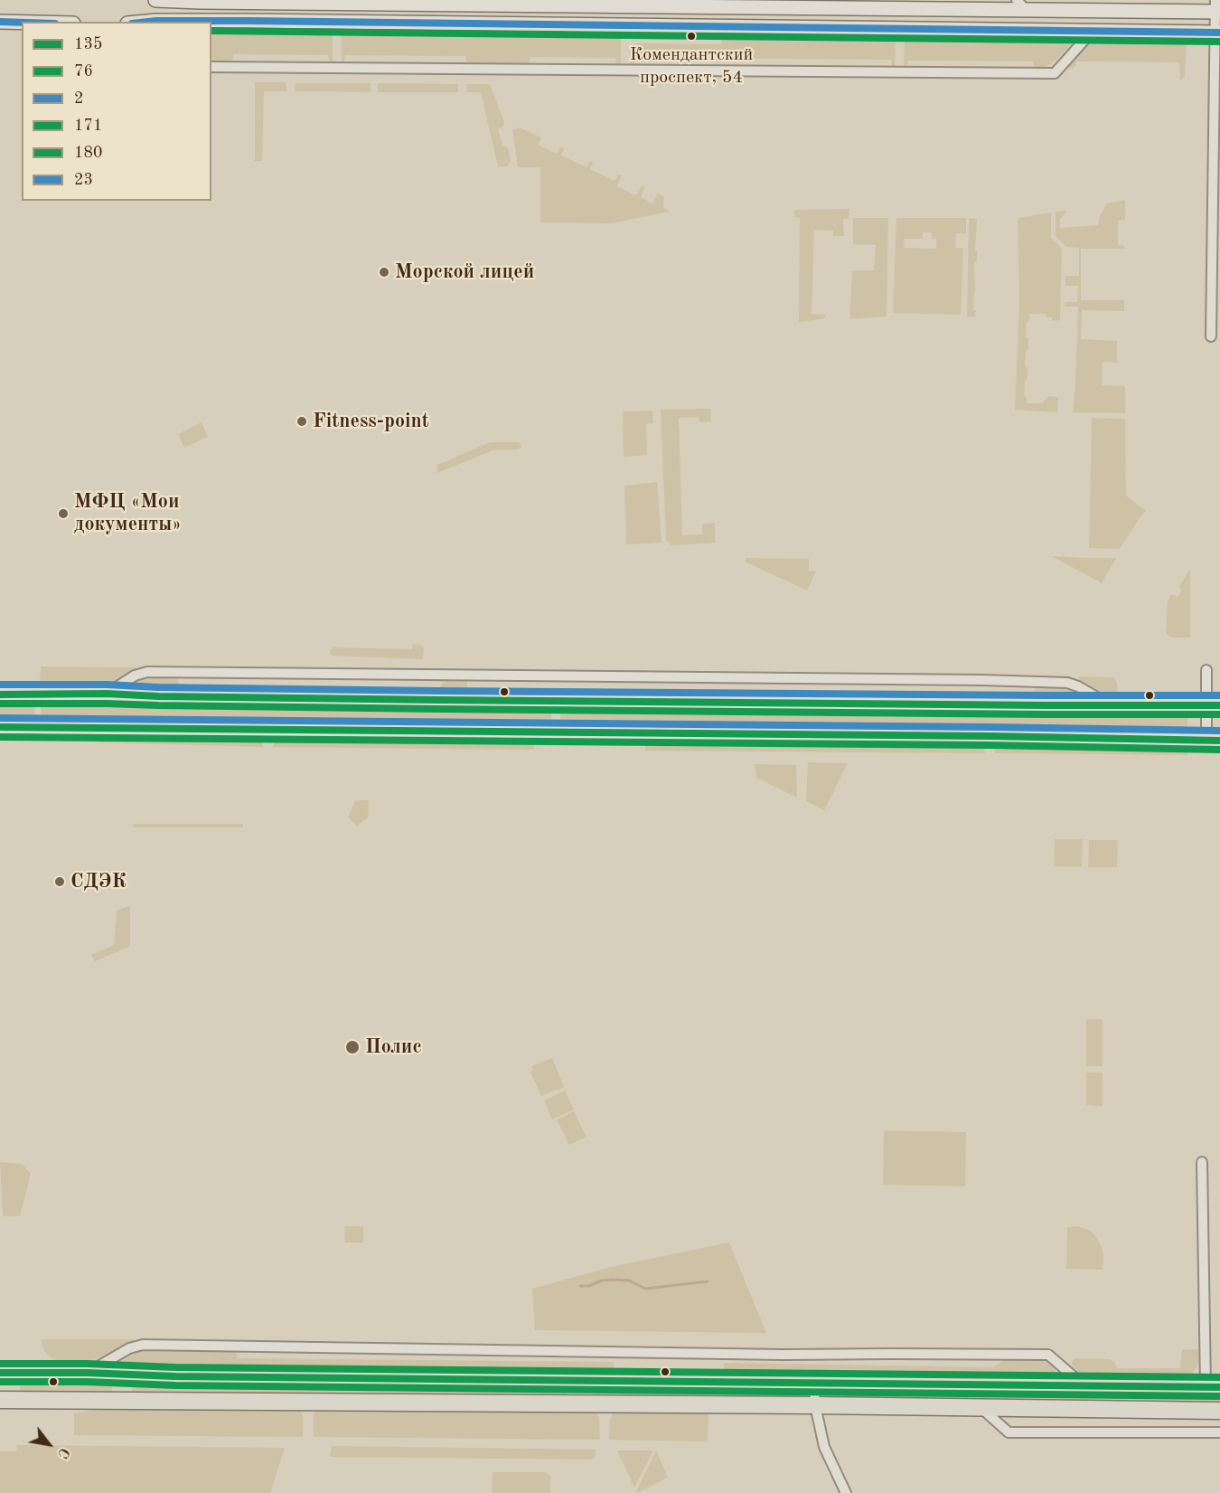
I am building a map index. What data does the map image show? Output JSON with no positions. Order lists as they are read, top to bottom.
{
  "places": [
    "Комендантский проспект, 54",
    "Морской лицей",
    "Fitness-point",
    "МФЦ «Мои документы»",
    "СДЭК",
    "Полис"
  ],
  "lines": [
    "transit line 23",
    "transit line 76",
    "transit line 2",
    "transit line 135",
    "transit line 180",
    "transit line 171"
  ],
  "legend": [
    "135",
    "76",
    "2",
    "171",
    "180",
    "23"
  ],
  "north": "bottom right"
}
